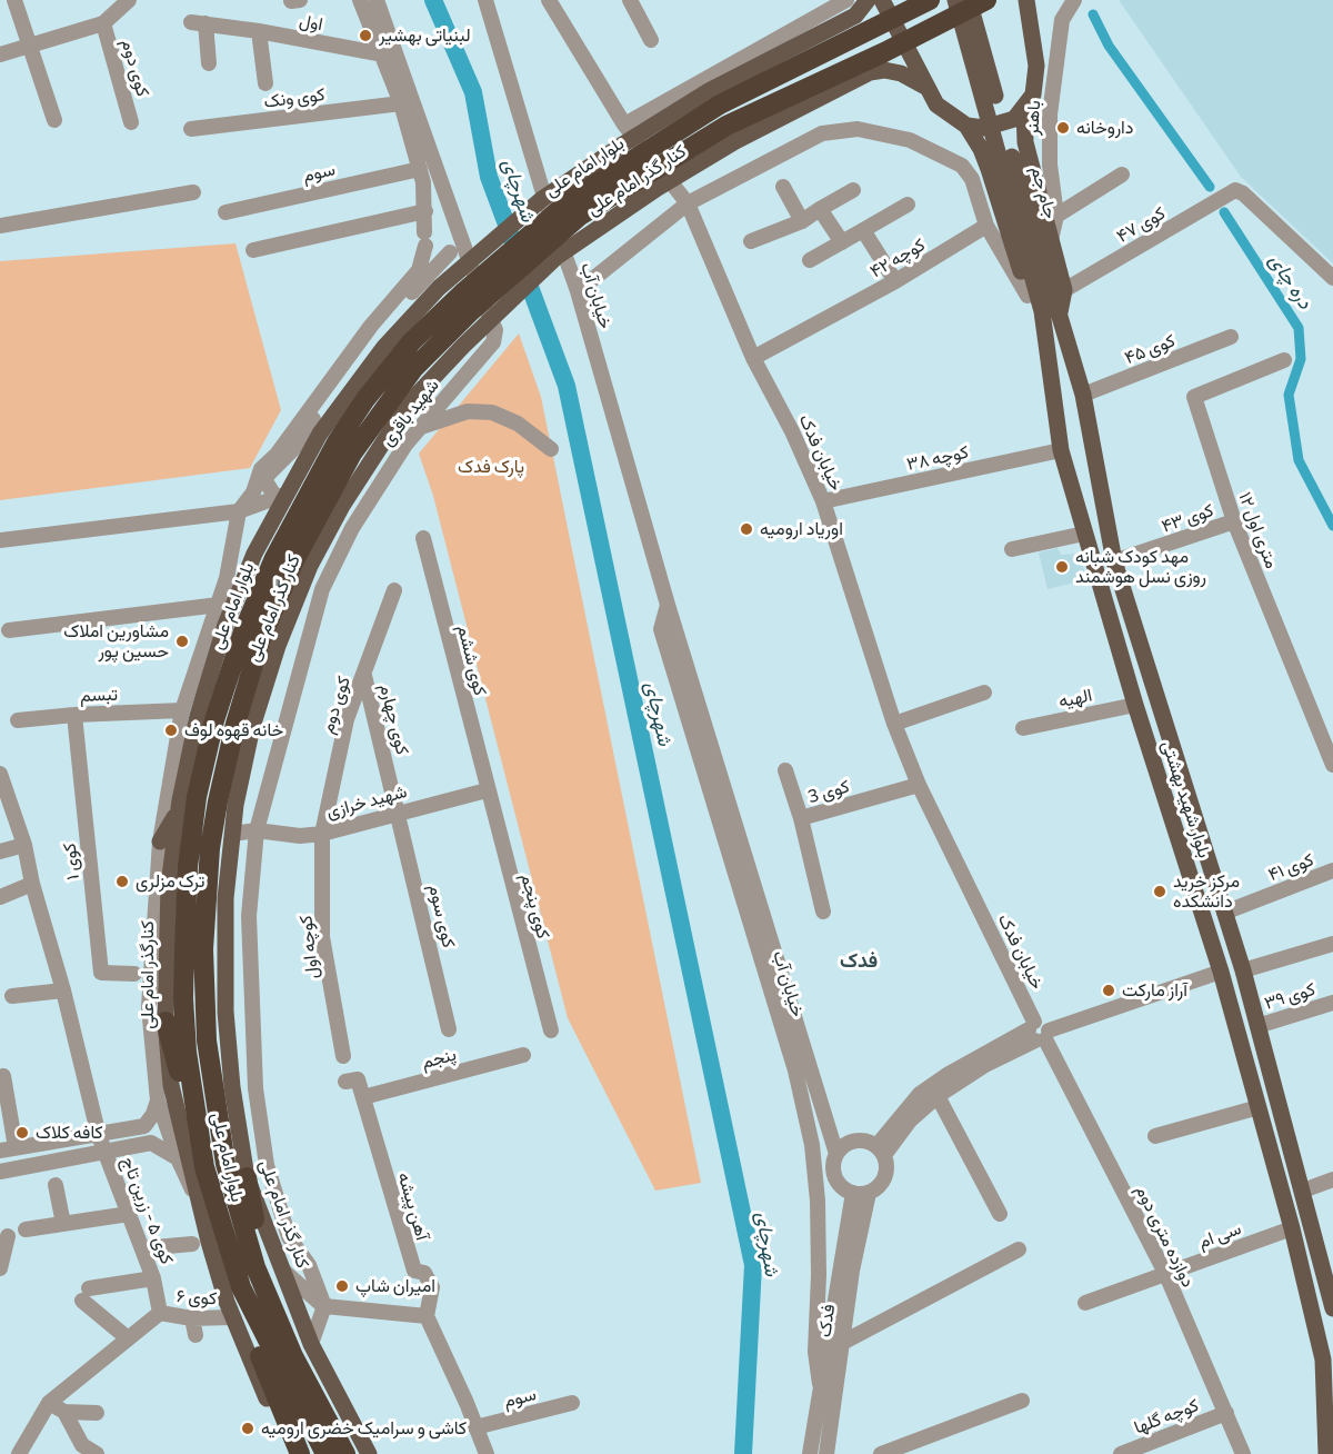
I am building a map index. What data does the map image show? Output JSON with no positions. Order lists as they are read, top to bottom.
{
  "streets": {
    "highway": ["بلوار امام علی"],
    "main road": [
      "کنار گذر امام علی",
      "جام جم",
      "بلوار شهید بهشتی",
      "کنارگذر امام علی"
    ],
    "street": [
      "اول",
      "کوی دوم",
      "کوی ونک",
      "باهنر",
      "سوم",
      "کوی ۴۷",
      "کوچه ۴۲",
      "خیابان آب",
      "کوی ۴۵",
      "شهید باقری",
      "خیابان فدک",
      "کوچه ۳۸",
      "کوی ۴۳",
      "۱۲ متری اول",
      "کوی ششم",
      "تبسم",
      "الهیه",
      "کوی چهارم",
      "کوی 3",
      "شهید خرازی",
      "کوی ۱",
      "کوی ۴۱",
      "کوی پنجم",
      "کوی سوم",
      "کوچه اول",
      "کوی ۳۹",
      "پنجم",
      "آهن پیشه",
      "کوی ۵ - زرین تاج",
      "سی ام",
      "دوازده متری دوم",
      "کوی ۶",
      "فدک",
      "کوچه گلها"
    ]
  },
  "crossings": [
    ["کوی دوم", "کوی چهارم"],
    ["کوی دوم", "شهید خرازی"],
    ["کوی دوم", "کوچه اول"],
    ["بلوار امام علی", "کنار گذر امام علی"],
    ["جام جم", "کوی ۴۵"],
    ["جام جم", "بلوار شهید بهشتی"],
    ["کوچه ۴۲", "خیابان فدک"],
    ["خیابان آب", "فدک"],
    ["کوی ۴۵", "بلوار شهید بهشتی"],
    ["شهید باقری", "شهید خرازی"],
    ["خیابان فدک", "کوچه ۳۸"],
    ["خیابان فدک", "کوی 3"],
    ["خیابان فدک", "دوازده متری دوم"],
    ["کوچه ۳۸", "بلوار شهید بهشتی"],
    ["کوی ۴۳", "۱۲ متری اول"],
    ["کوی ۴۳", "بلوار شهید بهشتی"],
    ["کوی ششم", "شهید خرازی"],
    ["کوی ششم", "کوی پنجم"],
    ["تبسم", "کوی ۱"],
    ["الهیه", "بلوار شهید بهشتی"],
    ["کوی چهارم", "شهید خرازی"],
    ["کوی چهارم", "کوی سوم"],
    ["بلوار شهید بهشتی", "کوی ۴۱"],
    ["بلوار شهید بهشتی", "کوی ۳۹"],
    ["بلوار شهید بهشتی", "سی ام"],
    ["شهید خرازی", "کوی پنجم"],
    ["شهید خرازی", "کوی سوم"],
    ["شهید خرازی", "کوچه اول"],
    ["کنارگذر امام علی", "کوی ۶"],
    ["پنجم", "آهن پیشه"],
    ["کوی ۵ - زرین تاج", "کوی ۶"],
    ["سی ام", "دوازده متری دوم"],
    ["دوازده متری دوم", "کوچه گلها"]
  ],
  "districts": ["فدک"],
  "water": ["شهرچای", "دره چای"],
  "parks": ["پارک فدک"],
  "places": [
    "لبنیاتی بهشیر",
    "داروخانه",
    "اوریاد ارومیه",
    "مهد کودک شبانه روزی نسل هوشمند",
    "مشاورین املاک حسین پور",
    "خانه قهوه لوف",
    "ترک مزلری",
    "مرکز خرید دانشکده",
    "آراز مارکت",
    "کافه کلاک",
    "امیران شاپ",
    "کاشی و سرامیک خضری ارومیه"
  ]
}
